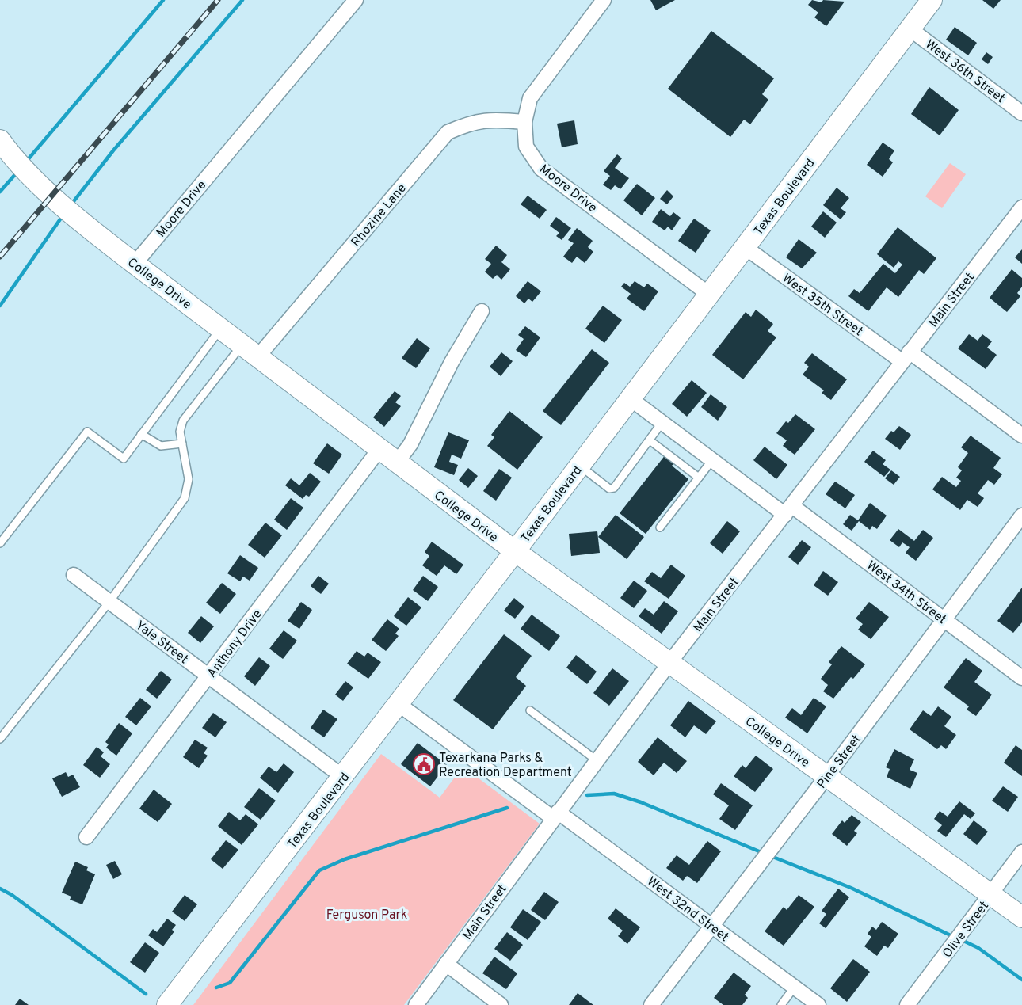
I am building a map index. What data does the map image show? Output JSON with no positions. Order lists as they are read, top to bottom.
{
  "streets": {
    "main road": ["Texas Boulevard", "College Drive"],
    "street": [
      "West 36th Street",
      "Moore Drive",
      "Rhozine Lane",
      "Main Street",
      "West 35th Street",
      "West 34th Street",
      "Yale Street",
      "Anthony Drive",
      "Pine Street",
      "West 32nd Street",
      "Olive Street"
    ]
  },
  "crossings": [
    ["West 36th Street", "Texas Boulevard"],
    ["Moore Drive", "Texas Boulevard"],
    ["Moore Drive", "Rhozine Lane"],
    ["Moore Drive", "College Drive"],
    ["Texas Boulevard", "College Drive"],
    ["Texas Boulevard", "West 35th Street"],
    ["Texas Boulevard", "West 34th Street"],
    ["Texas Boulevard", "Yale Street"],
    ["Texas Boulevard", "West 32nd Street"],
    ["Rhozine Lane", "College Drive"],
    ["College Drive", "Main Street"],
    ["College Drive", "Anthony Drive"],
    ["College Drive", "Pine Street"],
    ["College Drive", "Olive Street"],
    ["Main Street", "West 35th Street"],
    ["Main Street", "West 34th Street"],
    ["Main Street", "West 32nd Street"],
    ["West 34th Street", "Pine Street"],
    ["Yale Street", "Anthony Drive"],
    ["Pine Street", "West 32nd Street"]
  ],
  "parks": ["Ferguson Park"],
  "places": {
    "public building": ["Texarkana Parks & Recreation Department"]
  }
}
